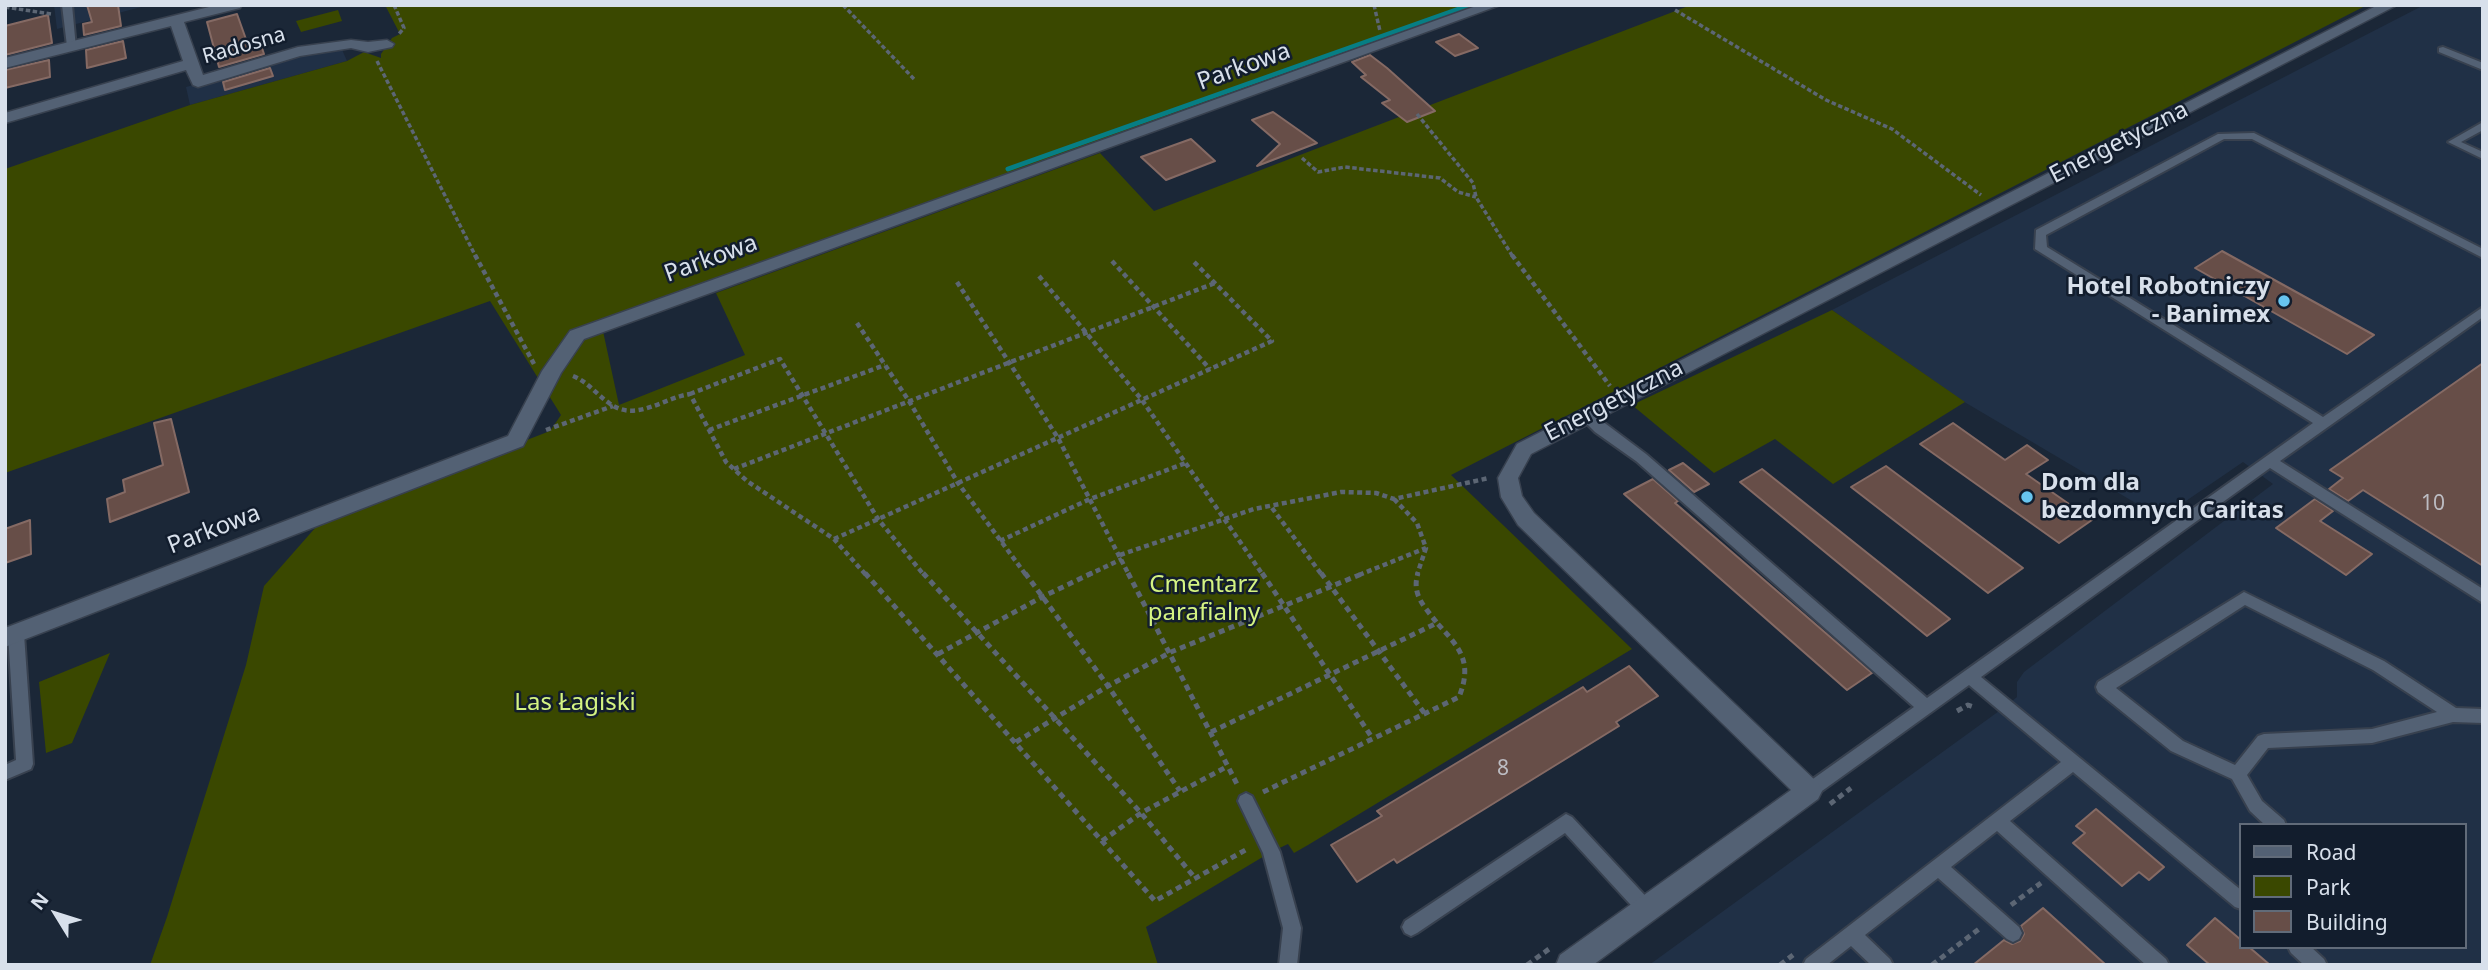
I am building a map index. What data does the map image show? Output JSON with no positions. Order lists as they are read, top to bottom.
{
  "streets": {
    "street": ["Radosna", "Parkowa", "Energetyczna"]
  },
  "parks": ["Cmentarz parafialny", "Las Łagiski"],
  "places": ["Hotel Robotniczy - Banimex", "Dom dla bezdomnych Caritas"],
  "house_numbers": ["10", "8"],
  "legend": ["Road", "Park", "Building"],
  "north": "top left"
}
